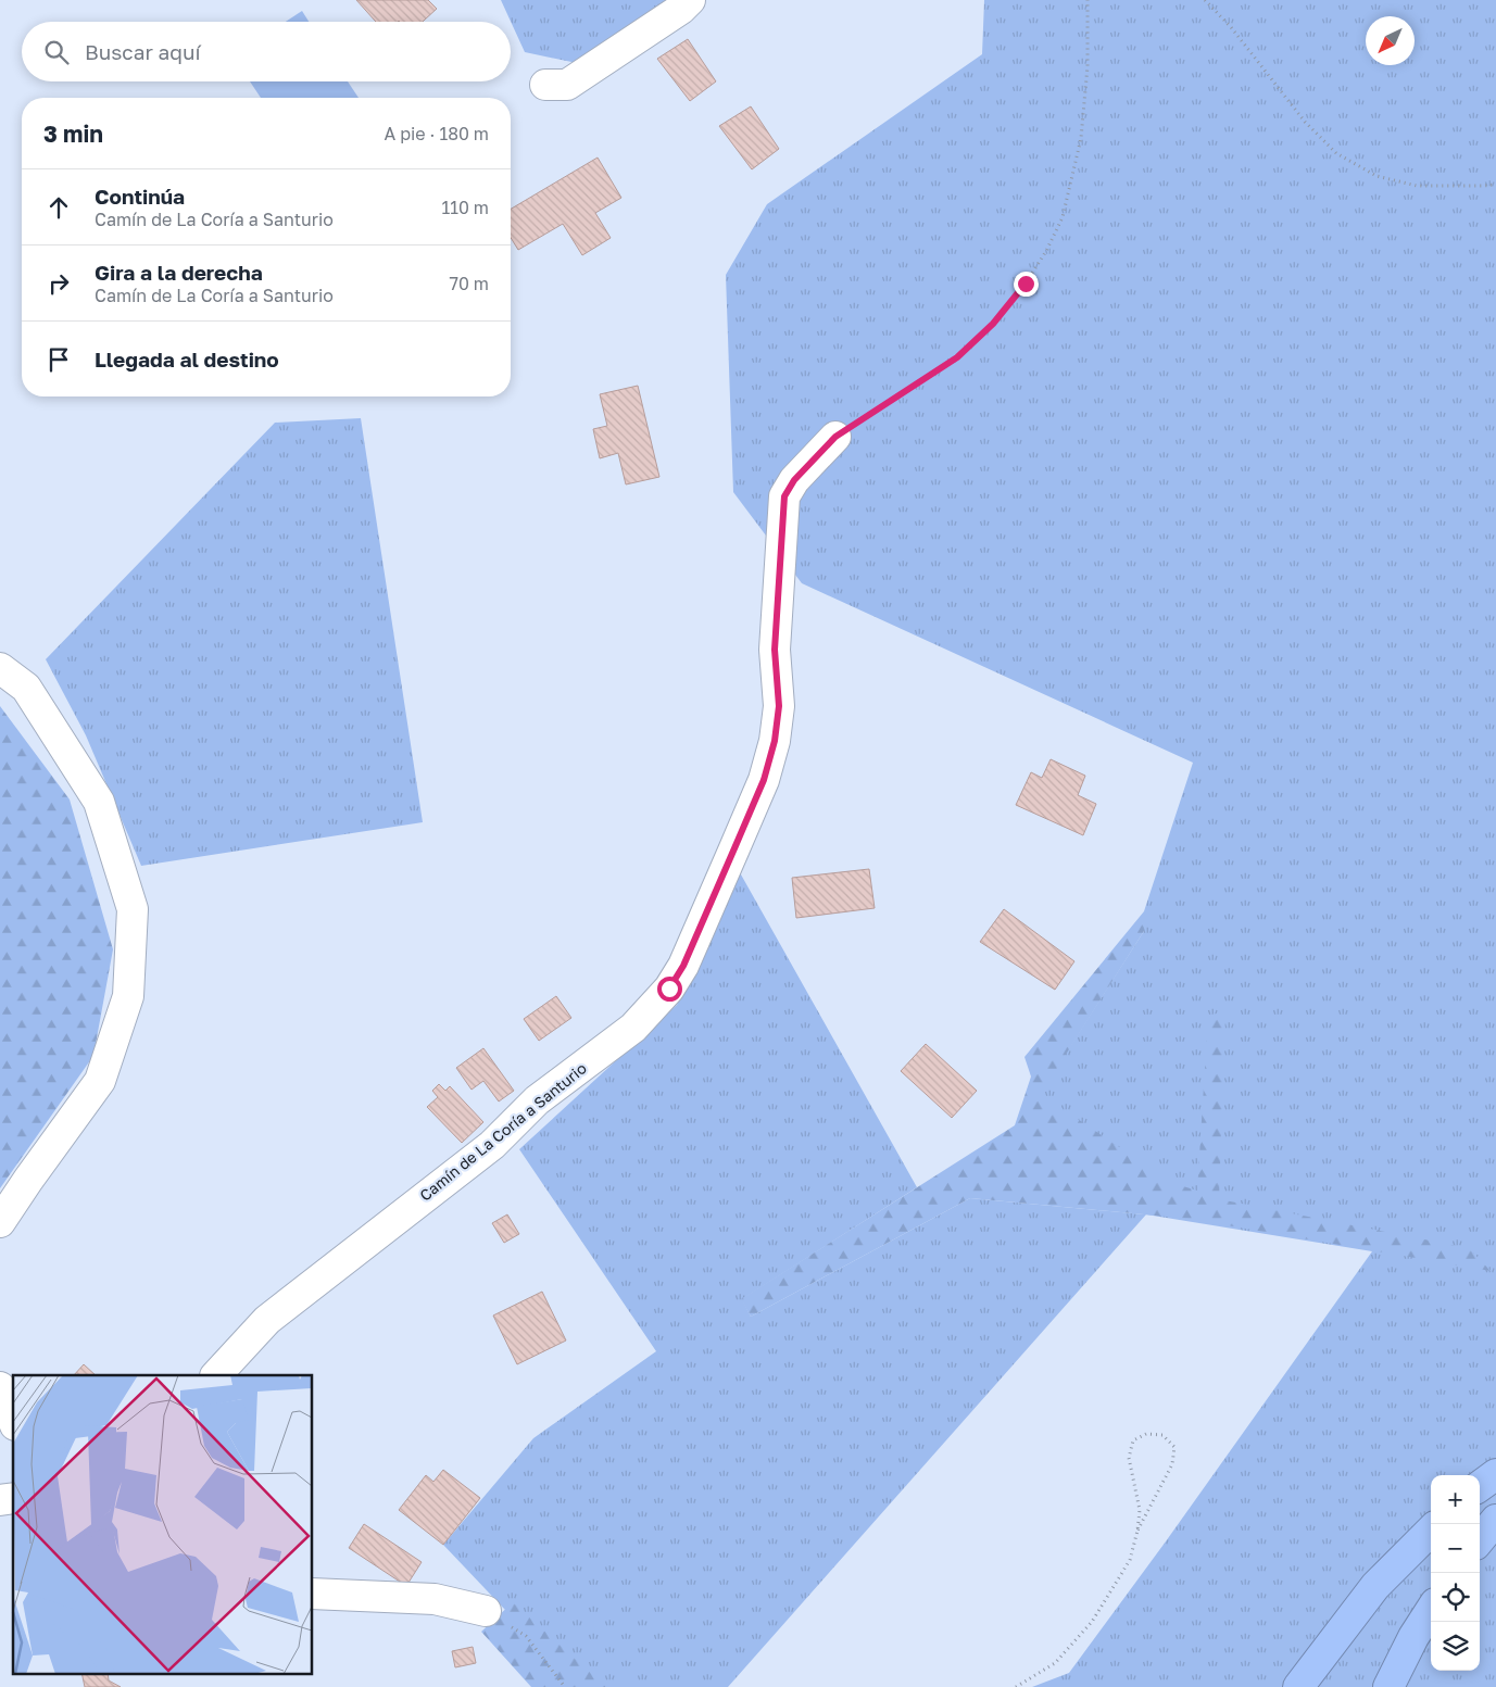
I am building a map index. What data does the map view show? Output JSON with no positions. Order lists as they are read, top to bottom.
{
  "streets": {
    "street": ["Camín de La Coría a Santurio"]
  },
  "north": "bottom left",
  "page": {
    "search": "Buscar aquí",
    "heading": ["3 min", "A pie · 180 m"],
    "list": [
      ["Continúa", "Camín de La Coría a Santurio", "110 m"],
      ["Gira a la derecha", "Camín de La Coría a Santurio", "70 m"],
      "Llegada al destino"
    ],
    "map_buttons": ["+", "−"]
  }
}
